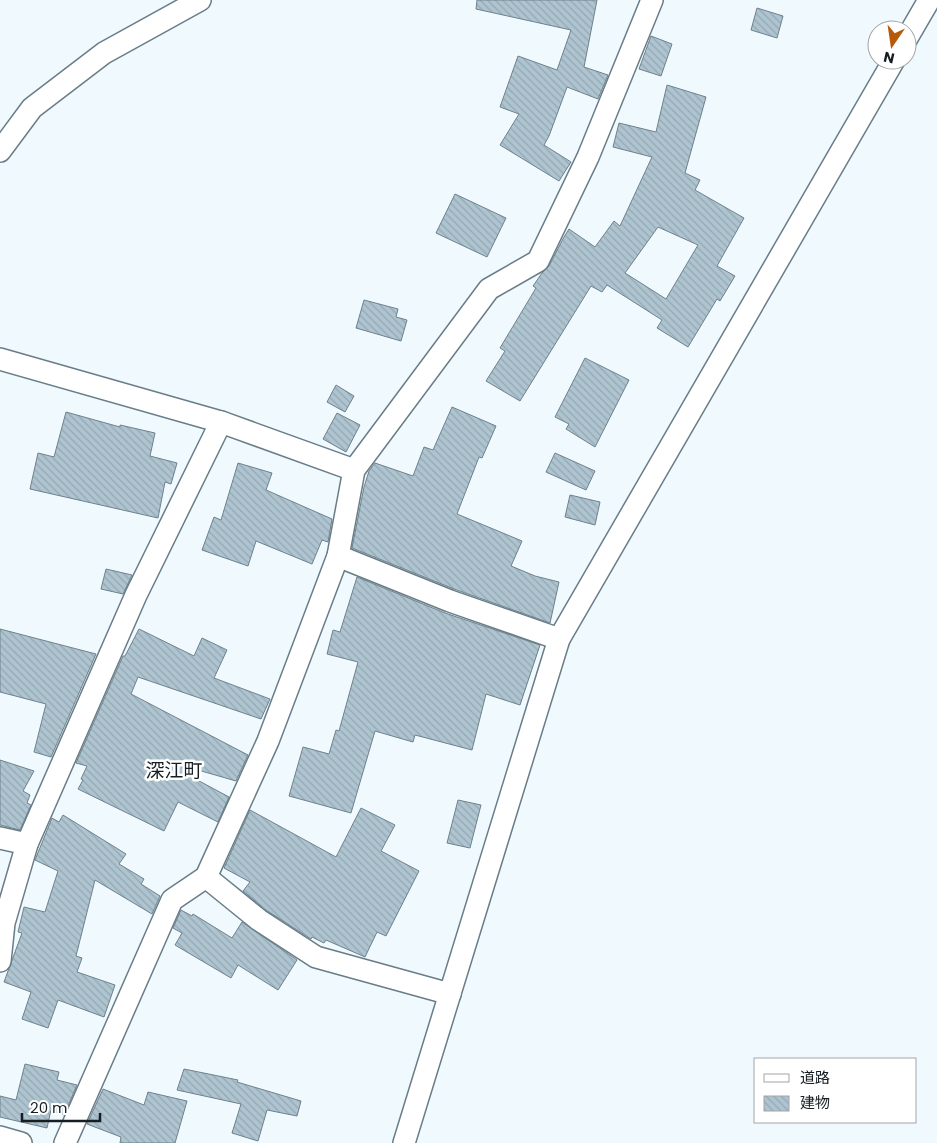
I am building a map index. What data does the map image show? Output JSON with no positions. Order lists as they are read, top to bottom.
{
  "districts": ["深江町"],
  "legend": ["道路", "建物"],
  "scale_bar": "20 m",
  "north": "bottom"
}
